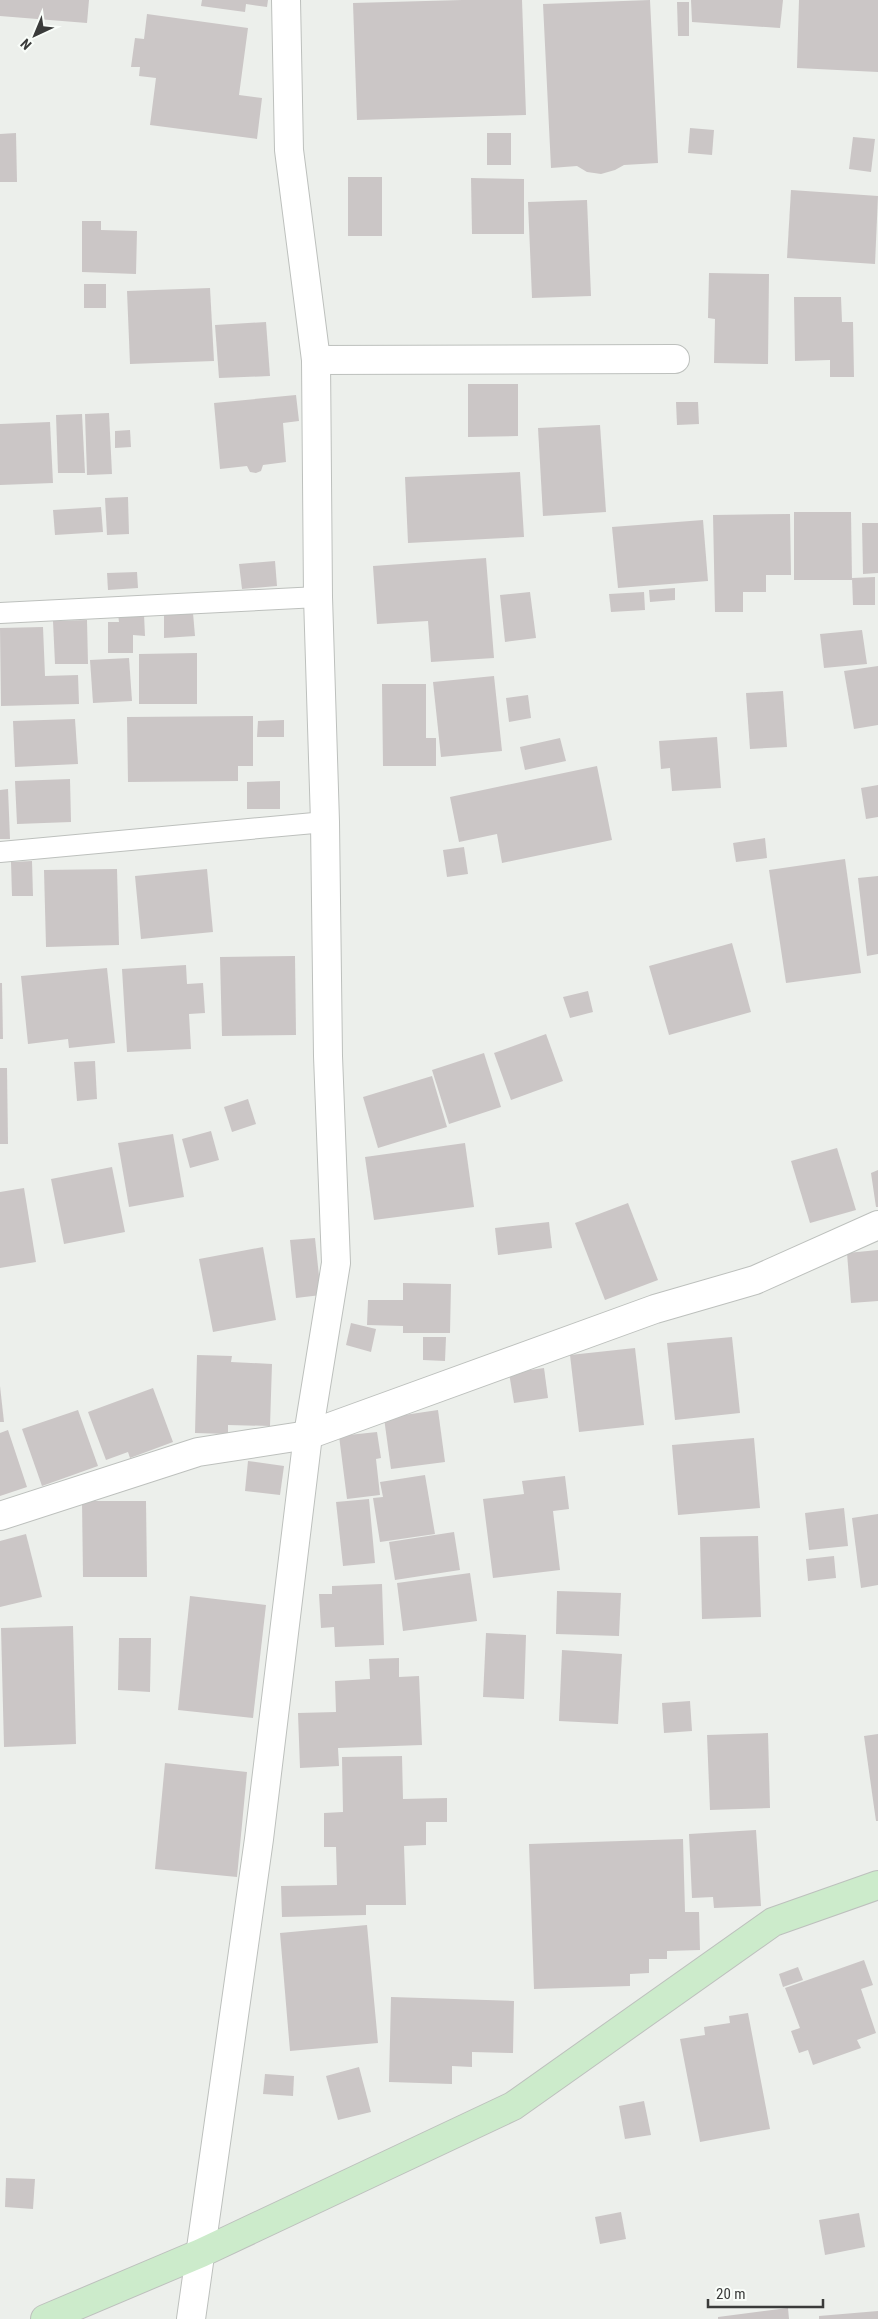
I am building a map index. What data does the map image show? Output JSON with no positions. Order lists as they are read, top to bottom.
{
  "scale_bar": "20 m",
  "north": "bottom left"
}
